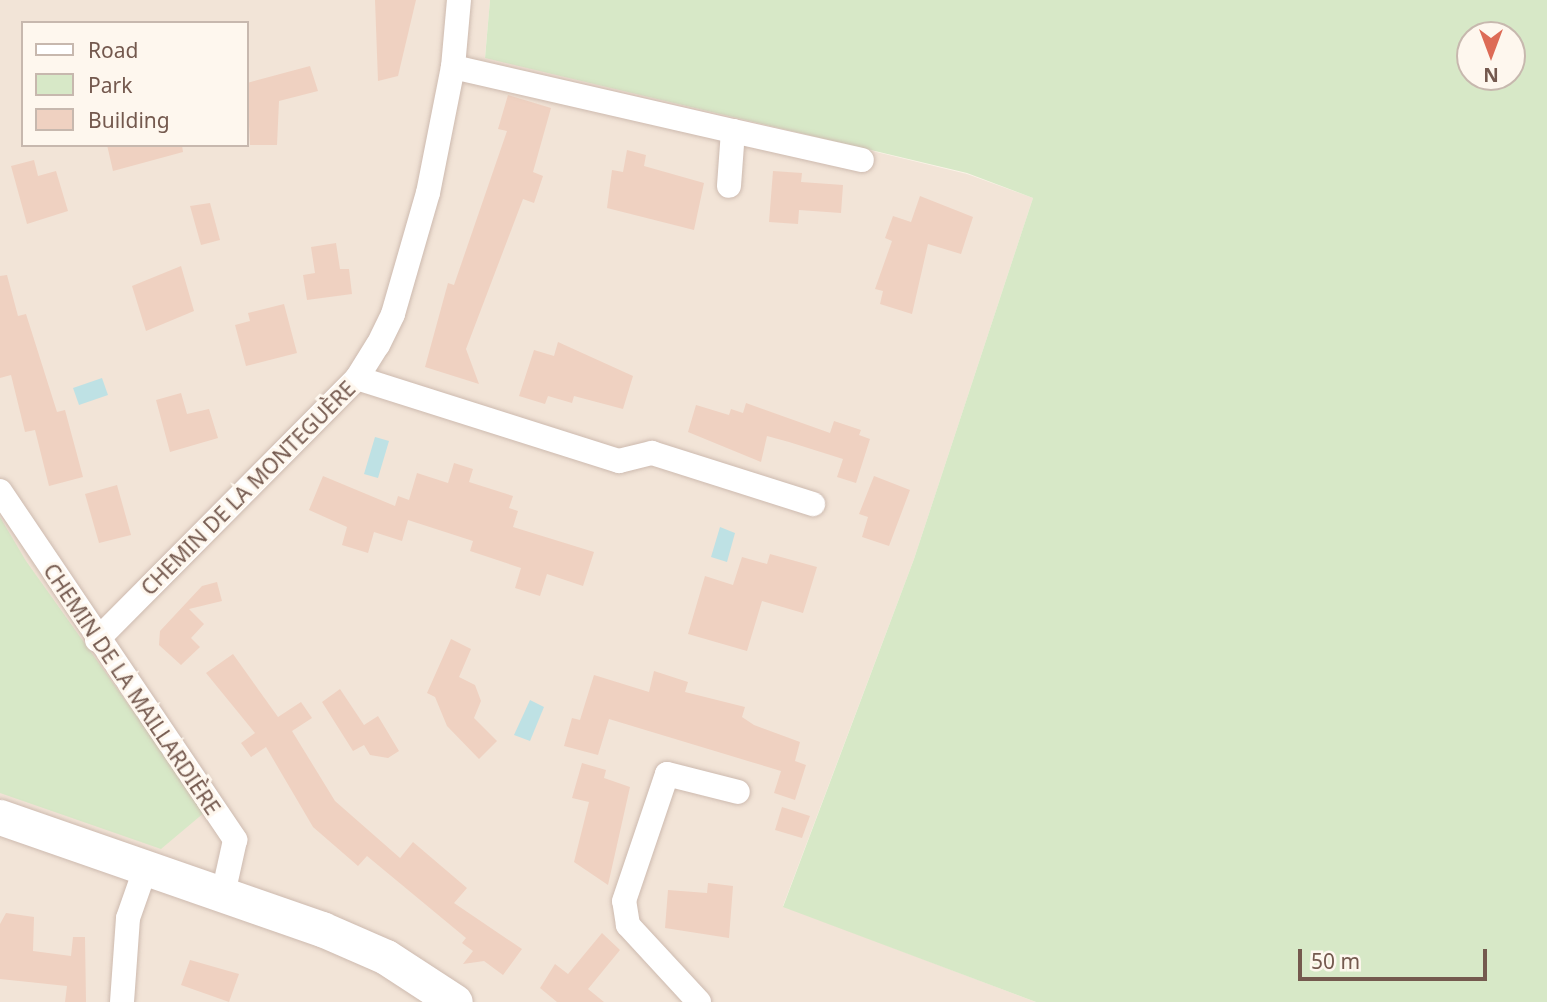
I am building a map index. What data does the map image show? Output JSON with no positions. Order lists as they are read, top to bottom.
{
  "streets": {
    "street": ["CHEMIN DE LA MONTEGUÈRE", "CHEMIN DE LA MAILLARDIÈRE"]
  },
  "crossings": [
    ["CHEMIN DE LA MONTEGUÈRE", "CHEMIN DE LA MAILLARDIÈRE"]
  ],
  "legend": ["Road", "Park", "Building"],
  "scale_bar": "50 m",
  "north": "bottom"
}
